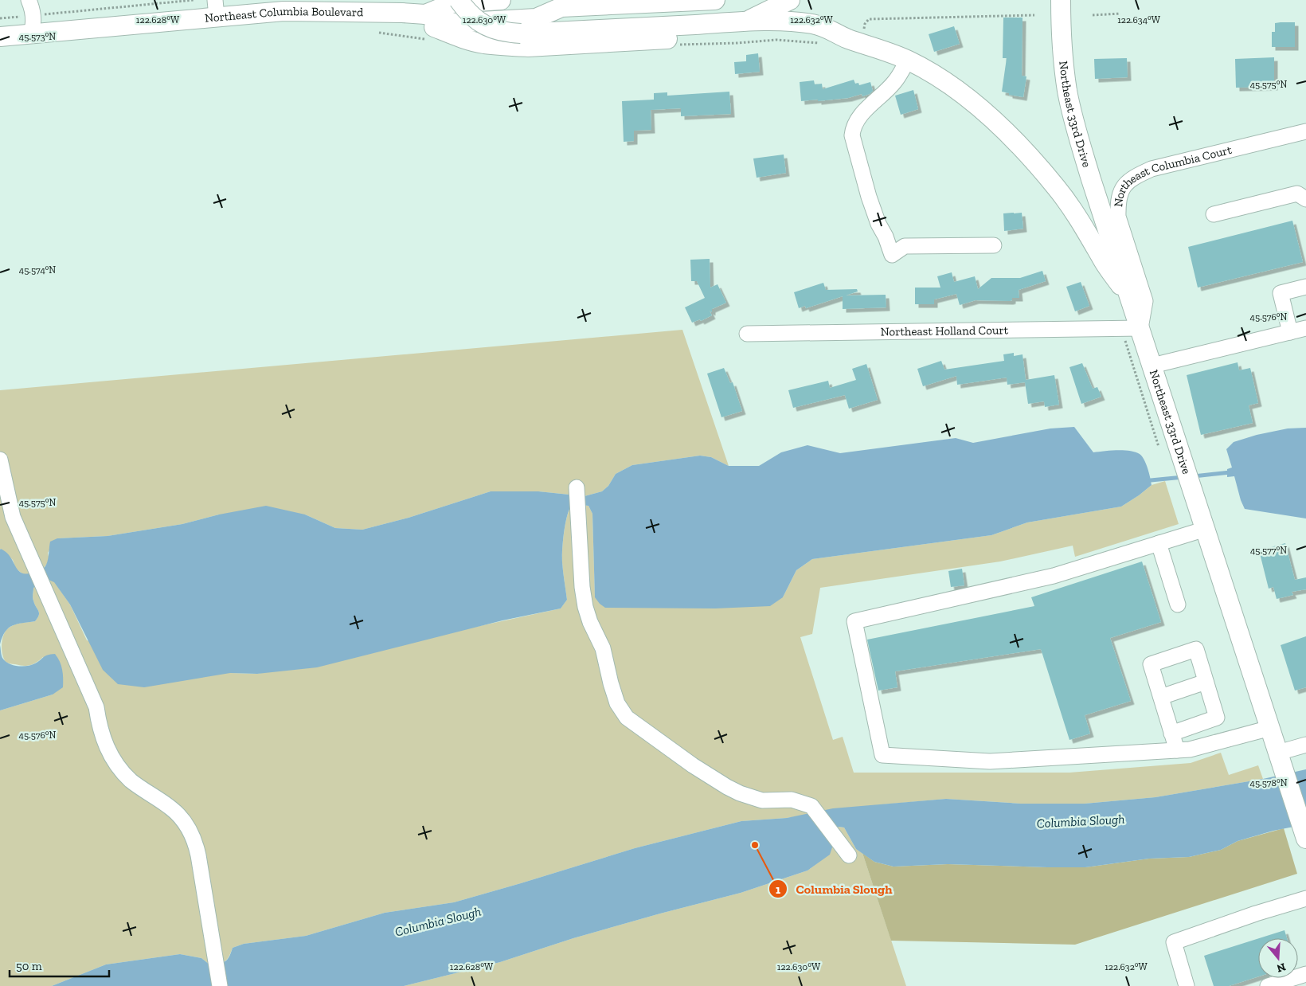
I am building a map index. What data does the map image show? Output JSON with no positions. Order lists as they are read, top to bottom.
{
  "streets": {
    "main road": ["Northeast Columbia Boulevard", "Northeast 33rd Drive"],
    "street": ["Northeast Columbia Court", "Northeast Holland Court"]
  },
  "crossings": [
    ["Northeast 33rd Drive", "Northeast Columbia Court"],
    ["Northeast 33rd Drive", "Northeast Holland Court"],
    ["Northeast Columbia Court", "Northeast Holland Court"]
  ],
  "water": ["Columbia Slough"],
  "places": ["Columbia Slough"],
  "scale_bar": "50 m",
  "north": "bottom",
  "coordinates": [
    "122.628°W",
    "122.630°W",
    "122.632°W",
    "122.634°W",
    "45.573°N",
    "45.575°N",
    "45.574°N",
    "45.576°N",
    "45.577°N",
    "45.578°N"
  ]
}
